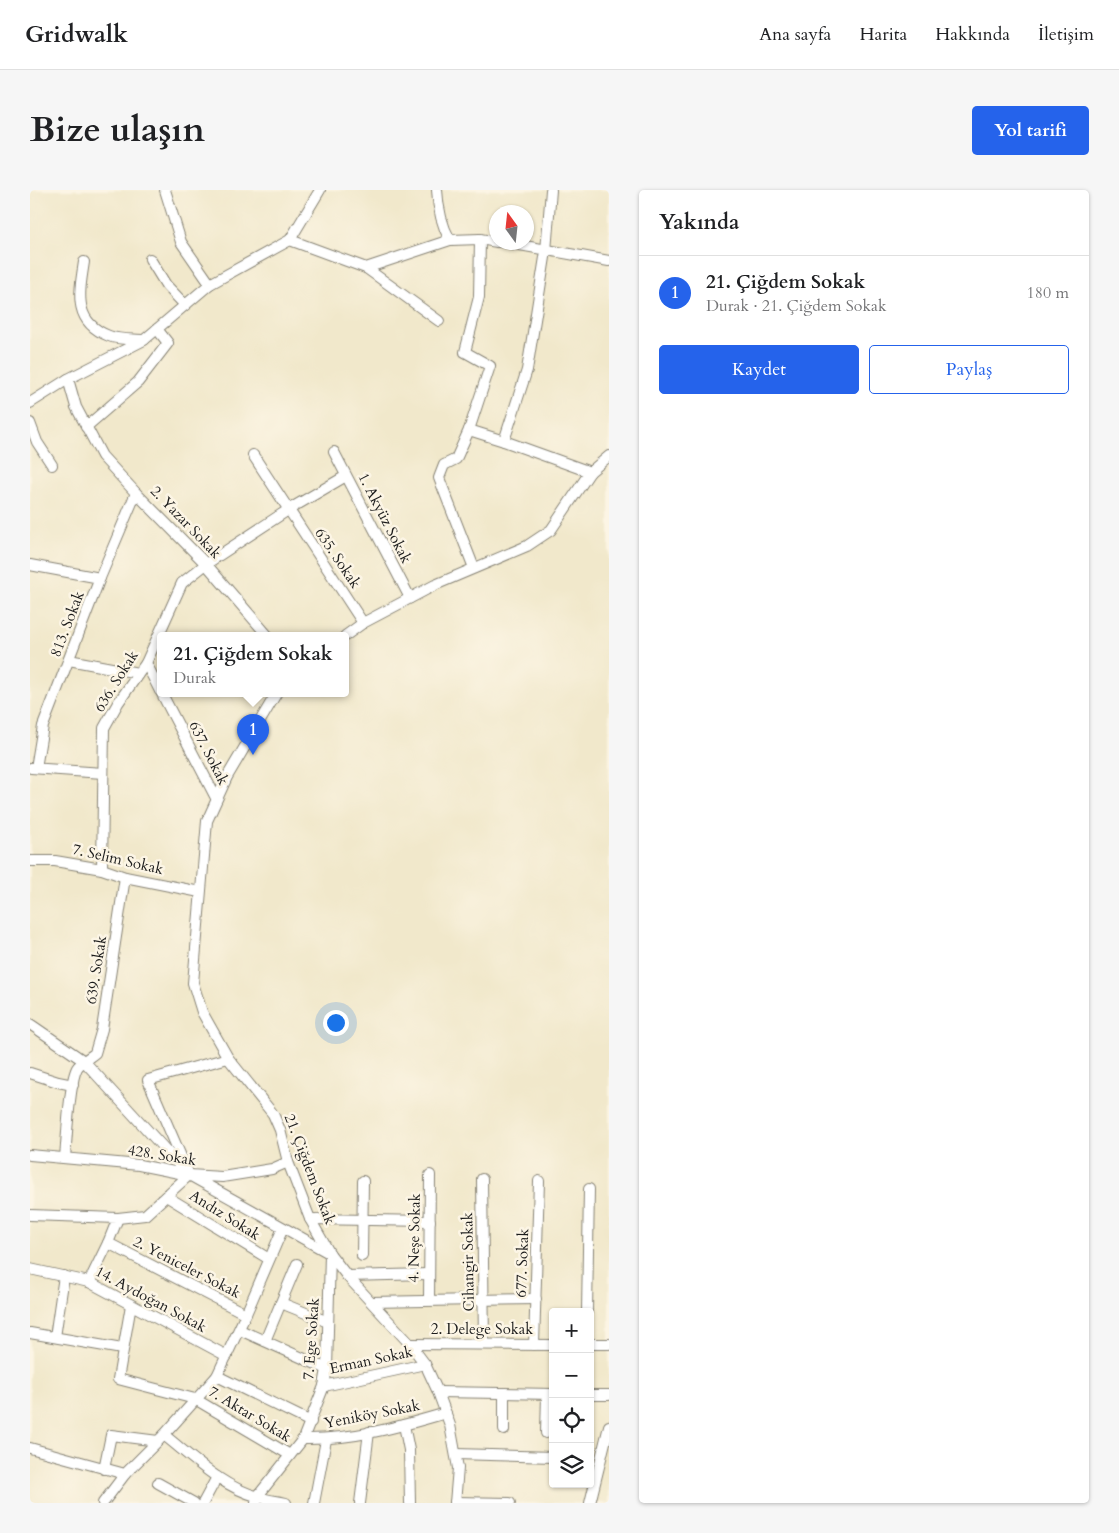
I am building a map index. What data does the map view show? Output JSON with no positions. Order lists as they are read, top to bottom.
{
  "streets": {
    "street": [
      "1. Akyüz Sokak",
      "2. Yazar Sokak",
      "635. Sokak",
      "813. Sokak",
      "636. Sokak",
      "637. Sokak",
      "7. Selim Sokak",
      "639. Sokak",
      "428. Sokak",
      "21. Çiğdem Sokak",
      "Andız Sokak",
      "4. Neşe Sokak",
      "Cihangir Sokak",
      "677. Sokak",
      "2. Yeniceler Sokak",
      "14. Aydoğan Sokak",
      "2. Delege Sokak",
      "7. Ege Sokak",
      "Erman Sokak",
      "7. Aktar Sokak",
      "Yeniköy Sokak"
    ]
  },
  "crossings": [
    ["2. Yazar Sokak", "813. Sokak"],
    ["2. Yazar Sokak", "636. Sokak"],
    ["635. Sokak", "636. Sokak"],
    ["636. Sokak", "637. Sokak"],
    ["636. Sokak", "7. Selim Sokak"],
    ["637. Sokak", "21. Çiğdem Sokak"],
    ["7. Selim Sokak", "639. Sokak"],
    ["7. Selim Sokak", "21. Çiğdem Sokak"],
    ["639. Sokak", "428. Sokak"],
    ["428. Sokak", "21. Çiğdem Sokak"],
    ["21. Çiğdem Sokak", "2. Delege Sokak"],
    ["21. Çiğdem Sokak", "7. Ege Sokak"],
    ["21. Çiğdem Sokak", "Erman Sokak"],
    ["21. Çiğdem Sokak", "Yeniköy Sokak"],
    ["Andız Sokak", "2. Yeniceler Sokak"],
    ["Cihangir Sokak", "2. Delege Sokak"],
    ["677. Sokak", "2. Delege Sokak"],
    ["2. Yeniceler Sokak", "14. Aydoğan Sokak"],
    ["2. Yeniceler Sokak", "Erman Sokak"],
    ["2. Yeniceler Sokak", "7. Aktar Sokak"],
    ["7. Ege Sokak", "Erman Sokak"],
    ["7. Ege Sokak", "7. Aktar Sokak"],
    ["7. Ege Sokak", "Yeniköy Sokak"]
  ],
  "north": "top",
  "page": {
    "header": "Gridwalk",
    "nav": [
      "Ana sayfa",
      "Harita",
      "Hakkında",
      "İletişim"
    ],
    "title": "Bize ulaşın",
    "buttons": [
      "Yol tarifi",
      ["Kaydet", "Paylaş"]
    ],
    "heading": "Yakında",
    "list": [
      {
        "mark": "1",
        "name": "21. Çiğdem Sokak",
        "note": "Durak · 21. Çiğdem Sokak",
        "value": "180 m"
      }
    ],
    "popup": ["21. Çiğdem Sokak", "Durak"],
    "pins": "1",
    "map_buttons": ["+", "−"]
  }
}
